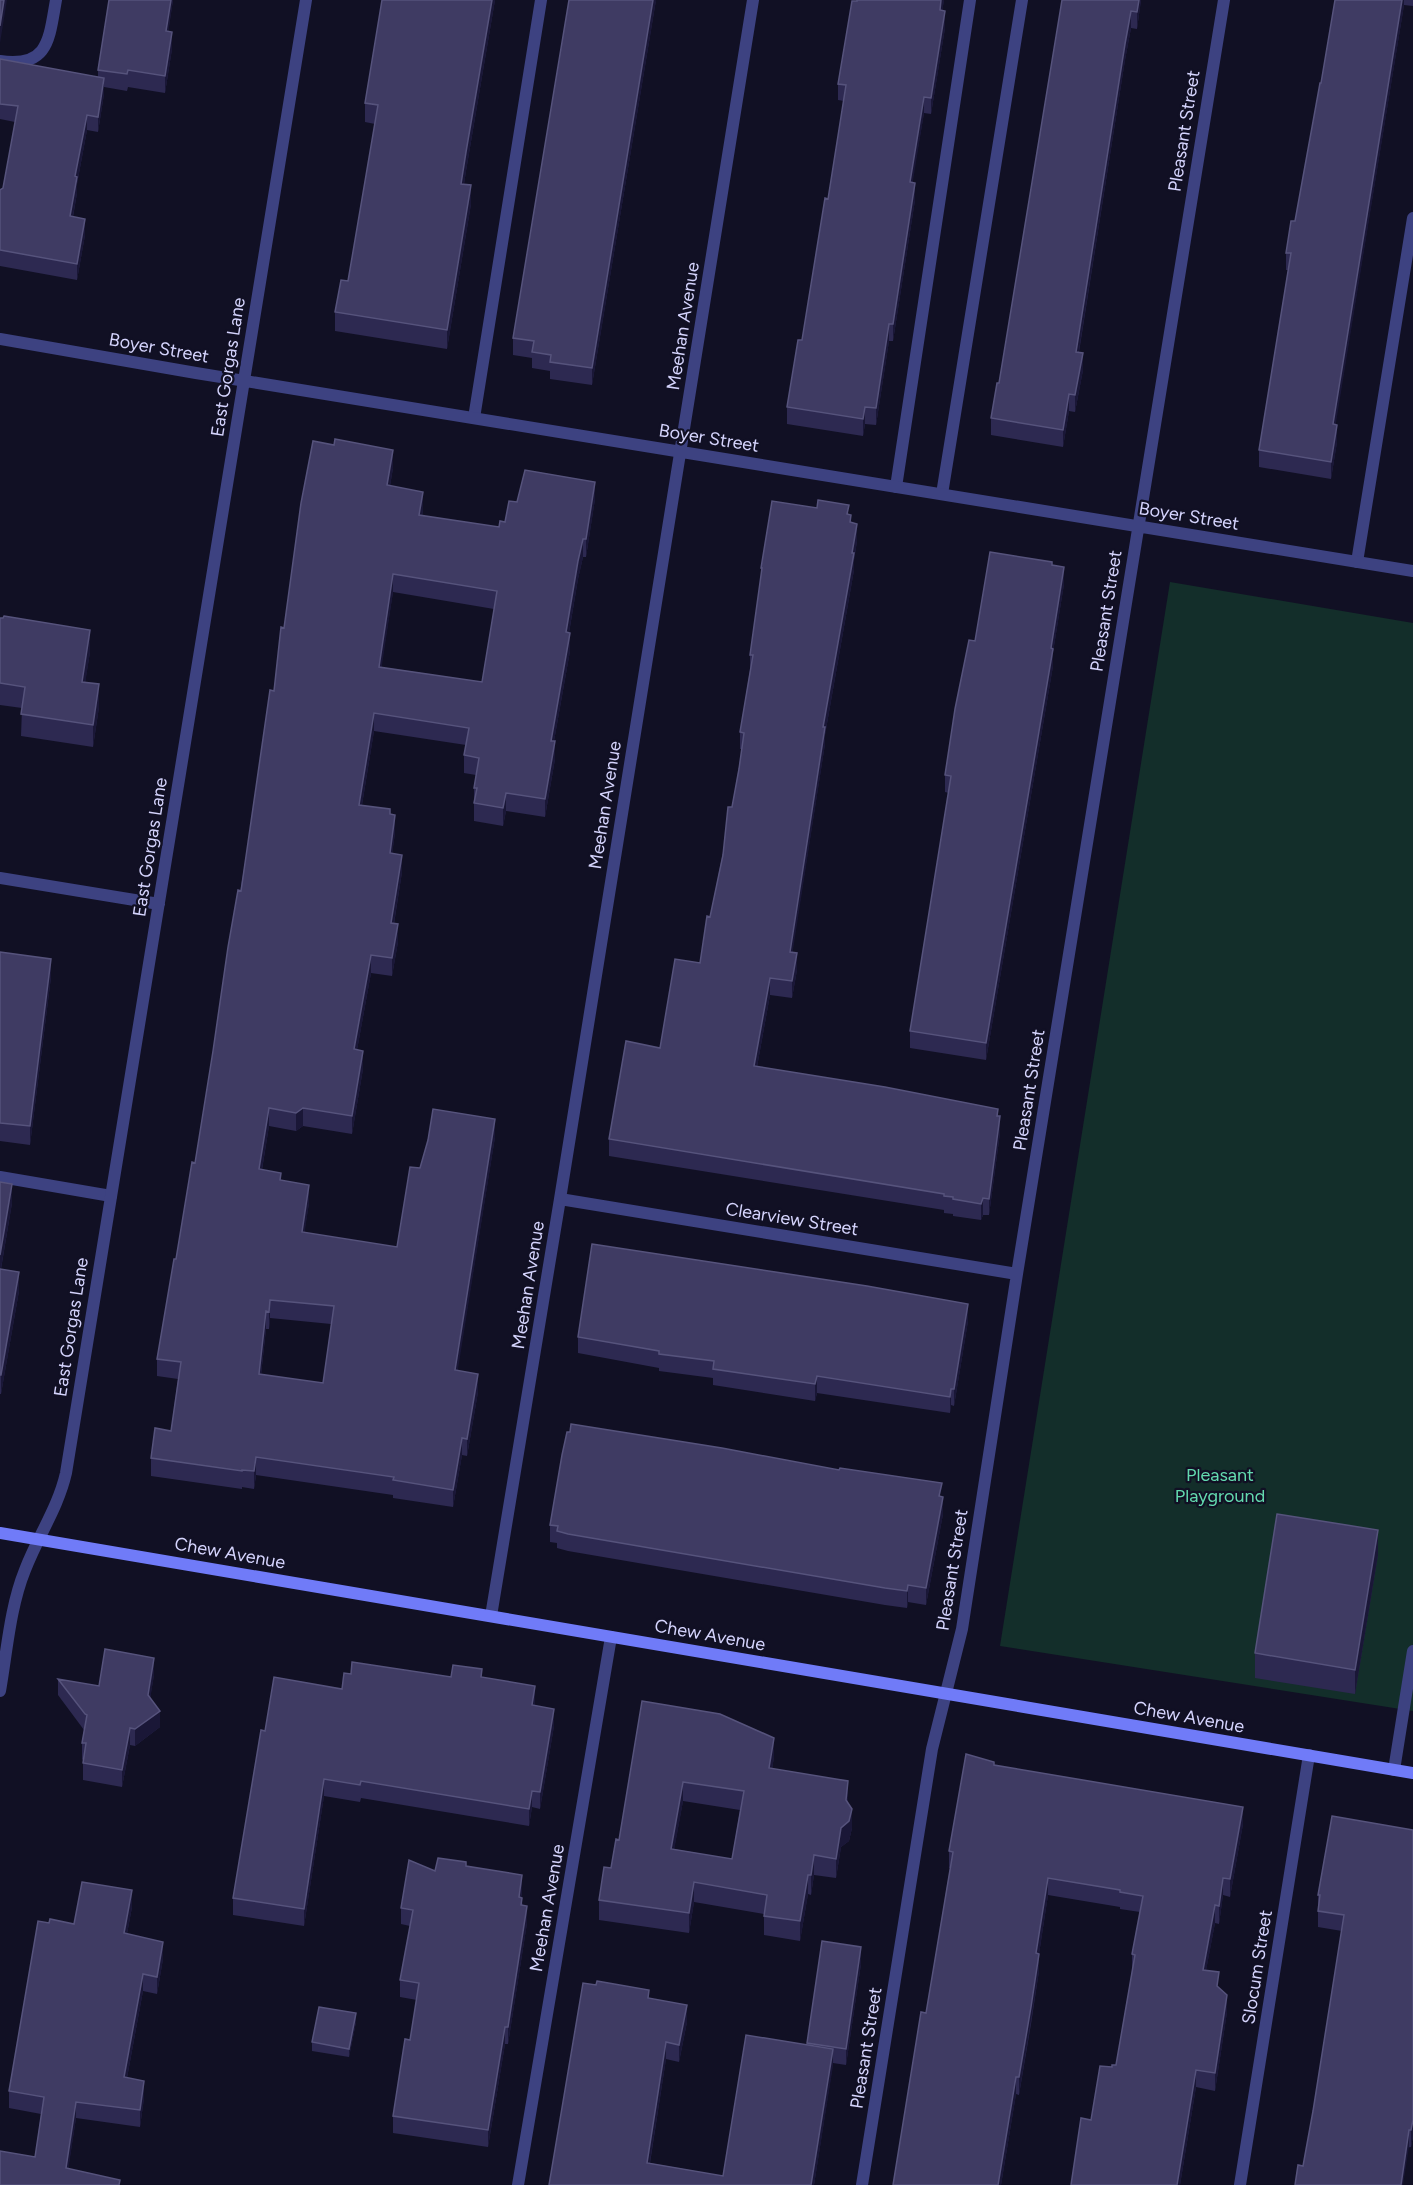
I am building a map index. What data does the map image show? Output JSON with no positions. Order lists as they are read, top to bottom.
{
  "streets": {
    "street": [
      "Pleasant Street",
      "Meehan Avenue",
      "Boyer Street",
      "East Gorgas Lane",
      "Clearview Street",
      "Chew Avenue",
      "Slocum Street"
    ]
  },
  "crossings": [
    ["Pleasant Street", "Boyer Street"],
    ["Pleasant Street", "Clearview Street"],
    ["Pleasant Street", "Chew Avenue"],
    ["Meehan Avenue", "Boyer Street"],
    ["Meehan Avenue", "Clearview Street"],
    ["Meehan Avenue", "Chew Avenue"],
    ["Boyer Street", "East Gorgas Lane"],
    ["East Gorgas Lane", "Chew Avenue"],
    ["Chew Avenue", "Slocum Street"]
  ],
  "parks": ["Pleasant Playground"]
}
